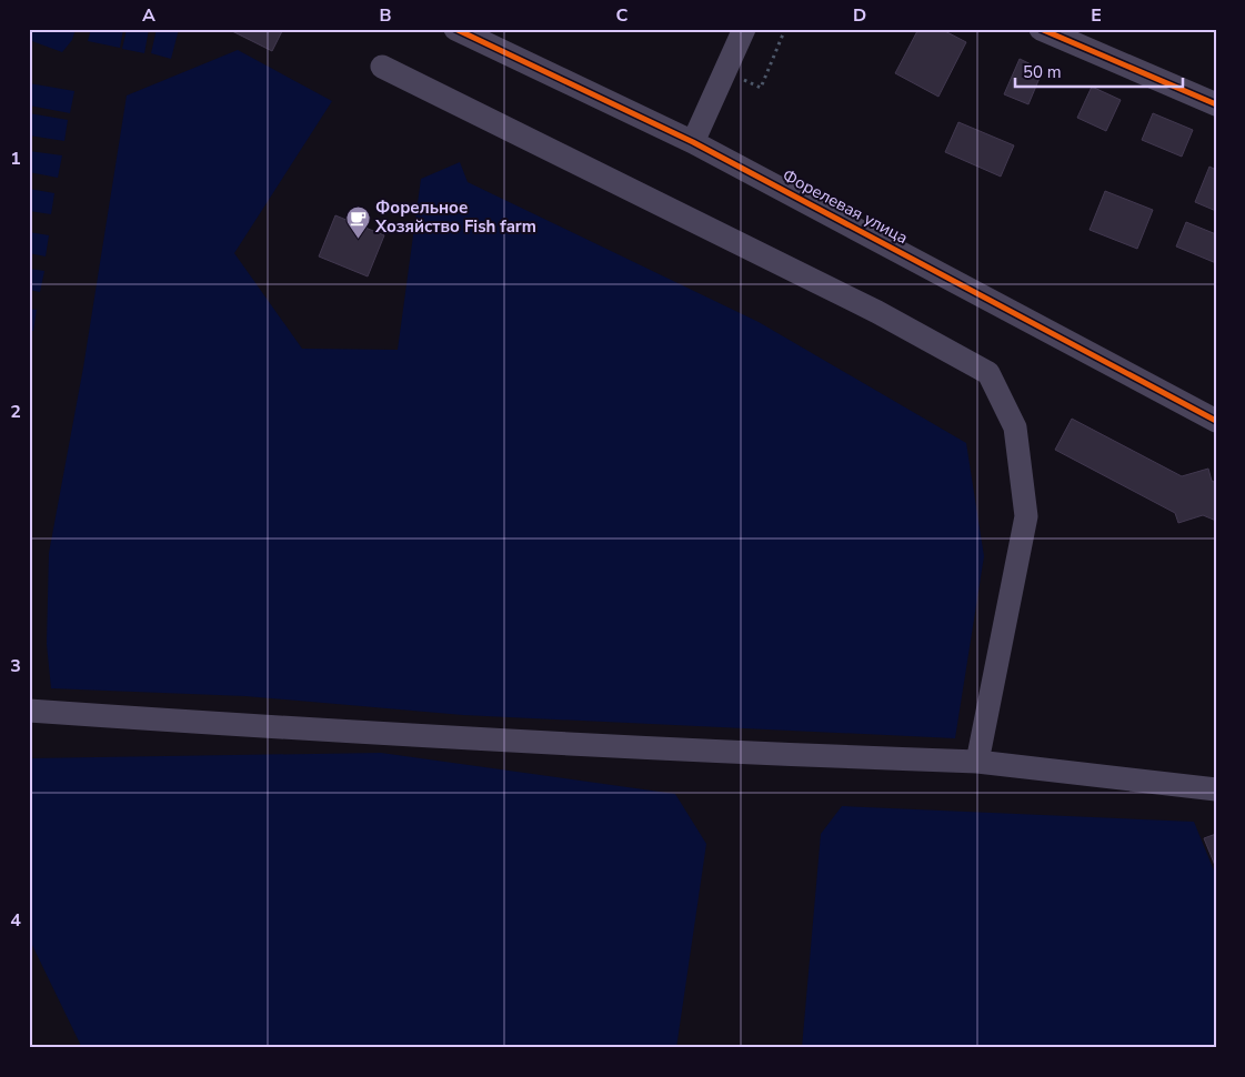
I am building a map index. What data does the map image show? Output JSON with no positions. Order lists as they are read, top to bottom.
{
  "streets": {
    "street": ["Форелевая улица"]
  },
  "places": {
    "cafe": ["Форельное Хозяйство Fish farm"]
  },
  "scale_bar": "50 m",
  "grid": {
    "columns": [
      "A",
      "B",
      "C",
      "D",
      "E"
    ],
    "rows": [
      "1",
      "2",
      "3",
      "4"
    ]
  }
}
